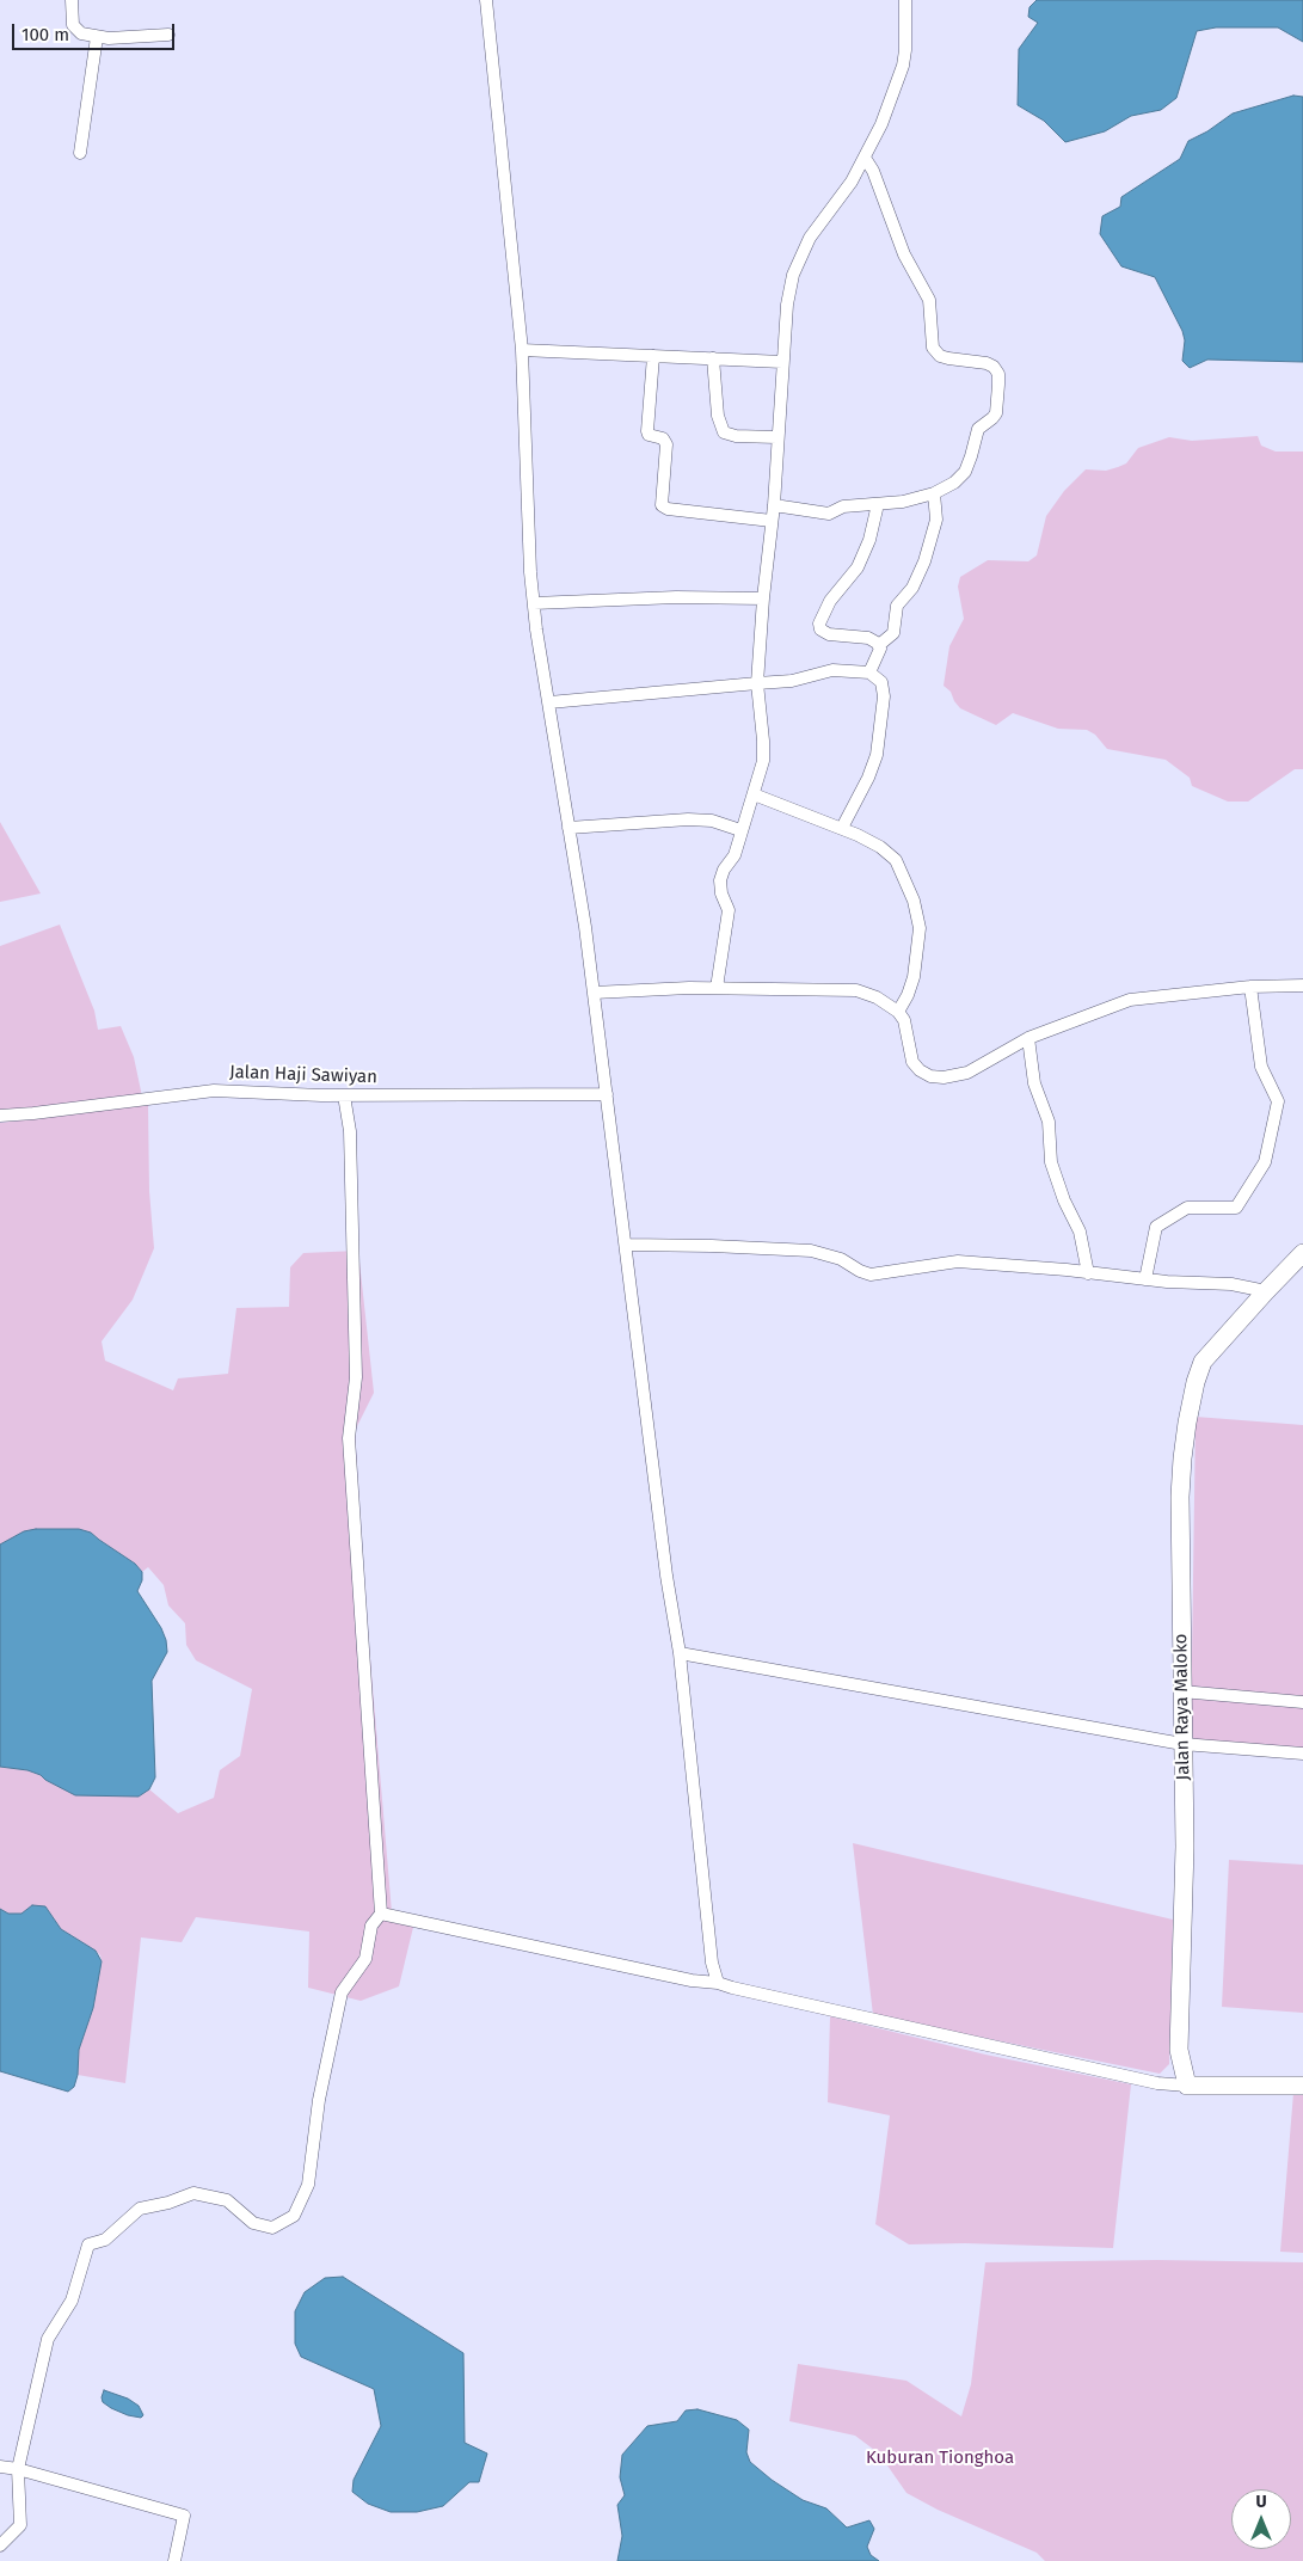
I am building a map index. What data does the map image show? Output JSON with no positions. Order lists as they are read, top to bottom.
{
  "streets": {
    "street": ["Jalan Haji Sawiyan", "Jalan Raya Maloko"]
  },
  "parks": ["Kuburan Tionghoa"],
  "scale_bar": "100 m",
  "north": "top"
}
